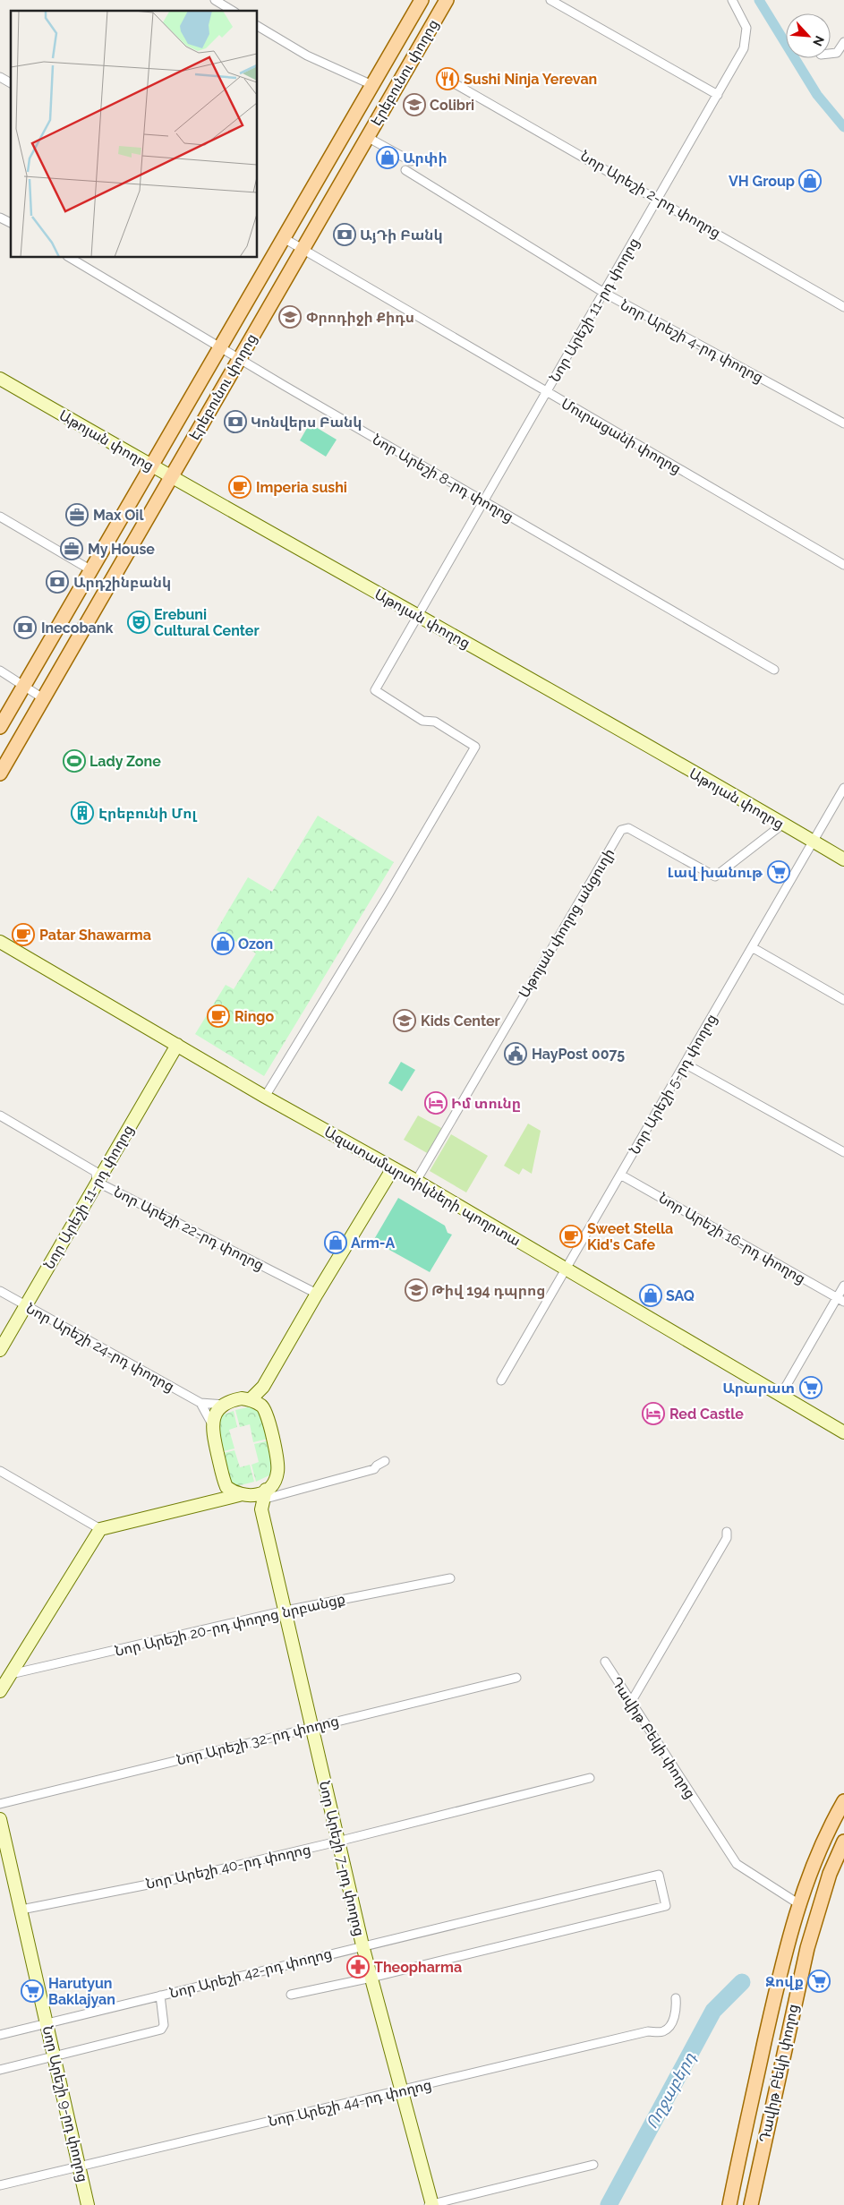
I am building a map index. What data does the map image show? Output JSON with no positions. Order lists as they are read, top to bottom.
{
  "streets": {
    "main road": ["Էրեբունու փողոց", "Դավիթ Բեկի փողոց"],
    "street": [
      "Նոր Արեշի 2-րդ փողոց",
      "Նոր Արեշի 11-րդ փողոց",
      "Նոր Արեշի 4-րդ փողոց",
      "Մուրացանի փողոց",
      "Աթոյան փողոց",
      "Նոր Արեշի 8-րդ փողոց",
      "Աթոյան փողոց անցուղի",
      "Նոր Արեշի 5-րդ փողոց",
      "Ազատամարտիկների պողոտա",
      "Նոր Արեշի 22-րդ փողոց",
      "Նոր Արեշի 16-րդ փողոց",
      "Նոր Արեշի 24-րդ փողոց",
      "Նոր Արեշի 20-րդ փողոց նրբանցք",
      "Նոր Արեշի 32-րդ փողոց",
      "Նոր Արեշի 7-րդ փողոց",
      "Նոր Արեշի 40-րդ փողոց",
      "Նոր Արեշի 42-րդ փողոց",
      "Նոր Արեշի 44-րդ փողոց",
      "Նոր Արեշի 9-րդ փողոց"
    ]
  },
  "crossings": [
    ["Էրեբունու փողոց", "Մուրացանի փողոց"],
    ["Էրեբունու փողոց", "Աթոյան փողոց"],
    ["Էրեբունու փողոց", "Նոր Արեշի 8-րդ փողոց"],
    ["Նոր Արեշի 2-րդ փողոց", "Նոր Արեշի 11-րդ փողոց"],
    ["Նոր Արեշի 11-րդ փողոց", "Նոր Արեշի 4-րդ փողոց"],
    ["Նոր Արեշի 11-րդ փողոց", "Մուրացանի փողոց"],
    ["Նոր Արեշի 11-րդ փողոց", "Աթոյան փողոց"],
    ["Նոր Արեշի 11-րդ փողոց", "Նոր Արեշի 8-րդ փողոց"],
    ["Նոր Արեշի 11-րդ փողոց", "Ազատամարտիկների պողոտա"],
    ["Նոր Արեշի 11-րդ փողոց", "Նոր Արեշի 22-րդ փողոց"],
    ["Նոր Արեշի 11-րդ փողոց", "Նոր Արեշի 24-րդ փողոց"],
    ["Աթոյան փողոց", "Աթոյան փողոց անցուղի"],
    ["Աթոյան փողոց", "Նոր Արեշի 5-րդ փողոց"],
    ["Աթոյան փողոց անցուղի", "Ազատամարտիկների պողոտա"],
    ["Նոր Արեշի 5-րդ փողոց", "Ազատամարտիկների պողոտա"],
    ["Նոր Արեշի 5-րդ փողոց", "Նոր Արեշի 16-րդ փողոց"],
    ["Նոր Արեշի 20-րդ փողոց նրբանցք", "Նոր Արեշի 7-րդ փողոց"],
    ["Նոր Արեշի 32-րդ փողոց", "Նոր Արեշի 7-րդ փողոց"],
    ["Նոր Արեշի 7-րդ փողոց", "Նոր Արեշի 40-րդ փողոց"],
    ["Նոր Արեշի 7-րդ փողոց", "Նոր Արեշի 42-րդ փողոց"],
    ["Նոր Արեշի 7-րդ փողոց", "Նոր Արեշի 44-րդ փողոց"],
    ["Նոր Արեշի 40-րդ փողոց", "Նոր Արեշի 9-րդ փողոց"],
    ["Նոր Արեշի 42-րդ փողոց", "Նոր Արեշի 9-րդ փողոց"],
    ["Նոր Արեշի 44-րդ փողոց", "Նոր Արեշի 9-րդ փողոց"]
  ],
  "water": ["Ողջաբերդ"],
  "places": {
    "restaurant": ["Sushi Ninja Yerevan"],
    "school or university": [
      "Colibri",
      "Փրոդիջի Քիդս",
      "Kids Center",
      "Թիվ 194 դպրոց"
    ],
    "shop": [
      "Արփի",
      "VH Group",
      "Ozon",
      "Arm-A",
      "SAQ"
    ],
    "bank": [
      "ԱյԴի Բանկ",
      "Կոնվերս Բանկ",
      "Արդշինբանկ",
      "Inecobank"
    ],
    "cafe": [
      "Imperia sushi",
      "Patar Shawarma",
      "Ringo",
      "Sweet Stella Kid's Cafe"
    ],
    "office": ["Max Oil", "My House"],
    "theatre": ["Erebuni Cultural Center"],
    "sports": ["Lady Zone"],
    "building": ["Էրեբունի Մոլ"],
    "supermarket": [
      "Լավ խանութ",
      "Արարատ",
      "Զովք",
      "Harutyun Baklajyan"
    ],
    "public building": ["HayPost 0075"],
    "hotel": ["Իմ տունը", "Red Castle"],
    "pharmacy": ["Theopharma"]
  },
  "north": "bottom right"
}
